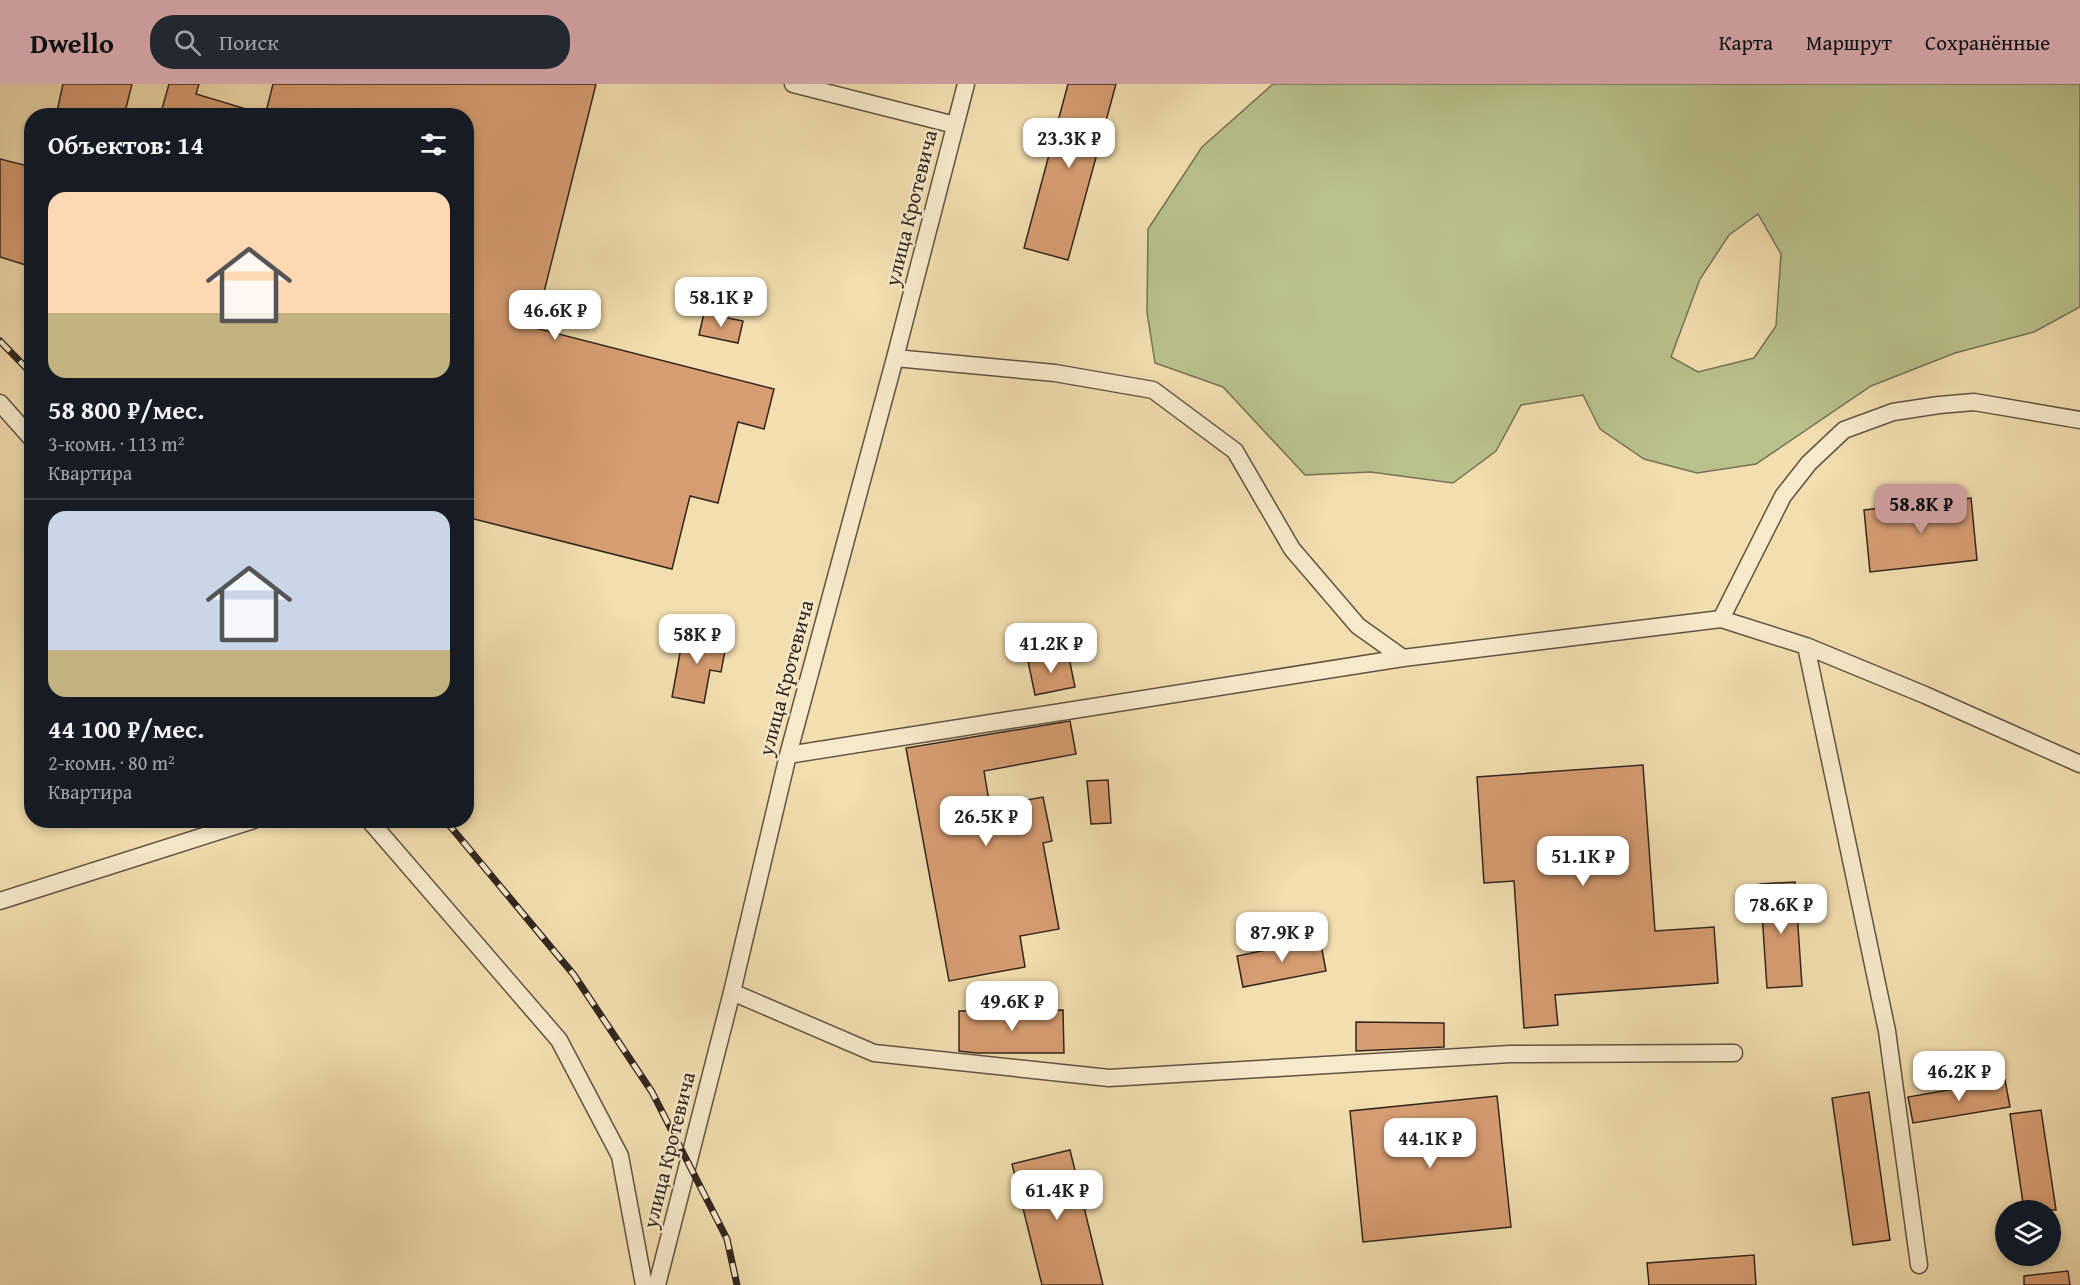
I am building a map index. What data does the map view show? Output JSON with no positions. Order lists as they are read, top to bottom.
{
  "streets": {
    "street": ["улица Кротевича"]
  },
  "page": {
    "header": "Dwello",
    "search": "Поиск",
    "nav": ["Карта", "Маршрут", "Сохранённые"],
    "heading": "Объектов: 14",
    "price": [
      "23.3K ₽",
      "58.1K ₽",
      "46.6K ₽",
      "58.8K ₽",
      "58K ₽",
      "41.2K ₽",
      "26.5K ₽",
      "51.1K ₽",
      "78.6K ₽",
      "87.9K ₽",
      "49.6K ₽",
      "46.2K ₽",
      "44.1K ₽",
      "61.4K ₽"
    ],
    "list": [
      {
        "name": "58 800 ₽/мес.",
        "note": "3-комн. · 113 m² · Квартира"
      },
      {
        "name": "44 100 ₽/мес.",
        "note": "2-комн. · 80 m² · Квартира"
      }
    ]
  }
}
